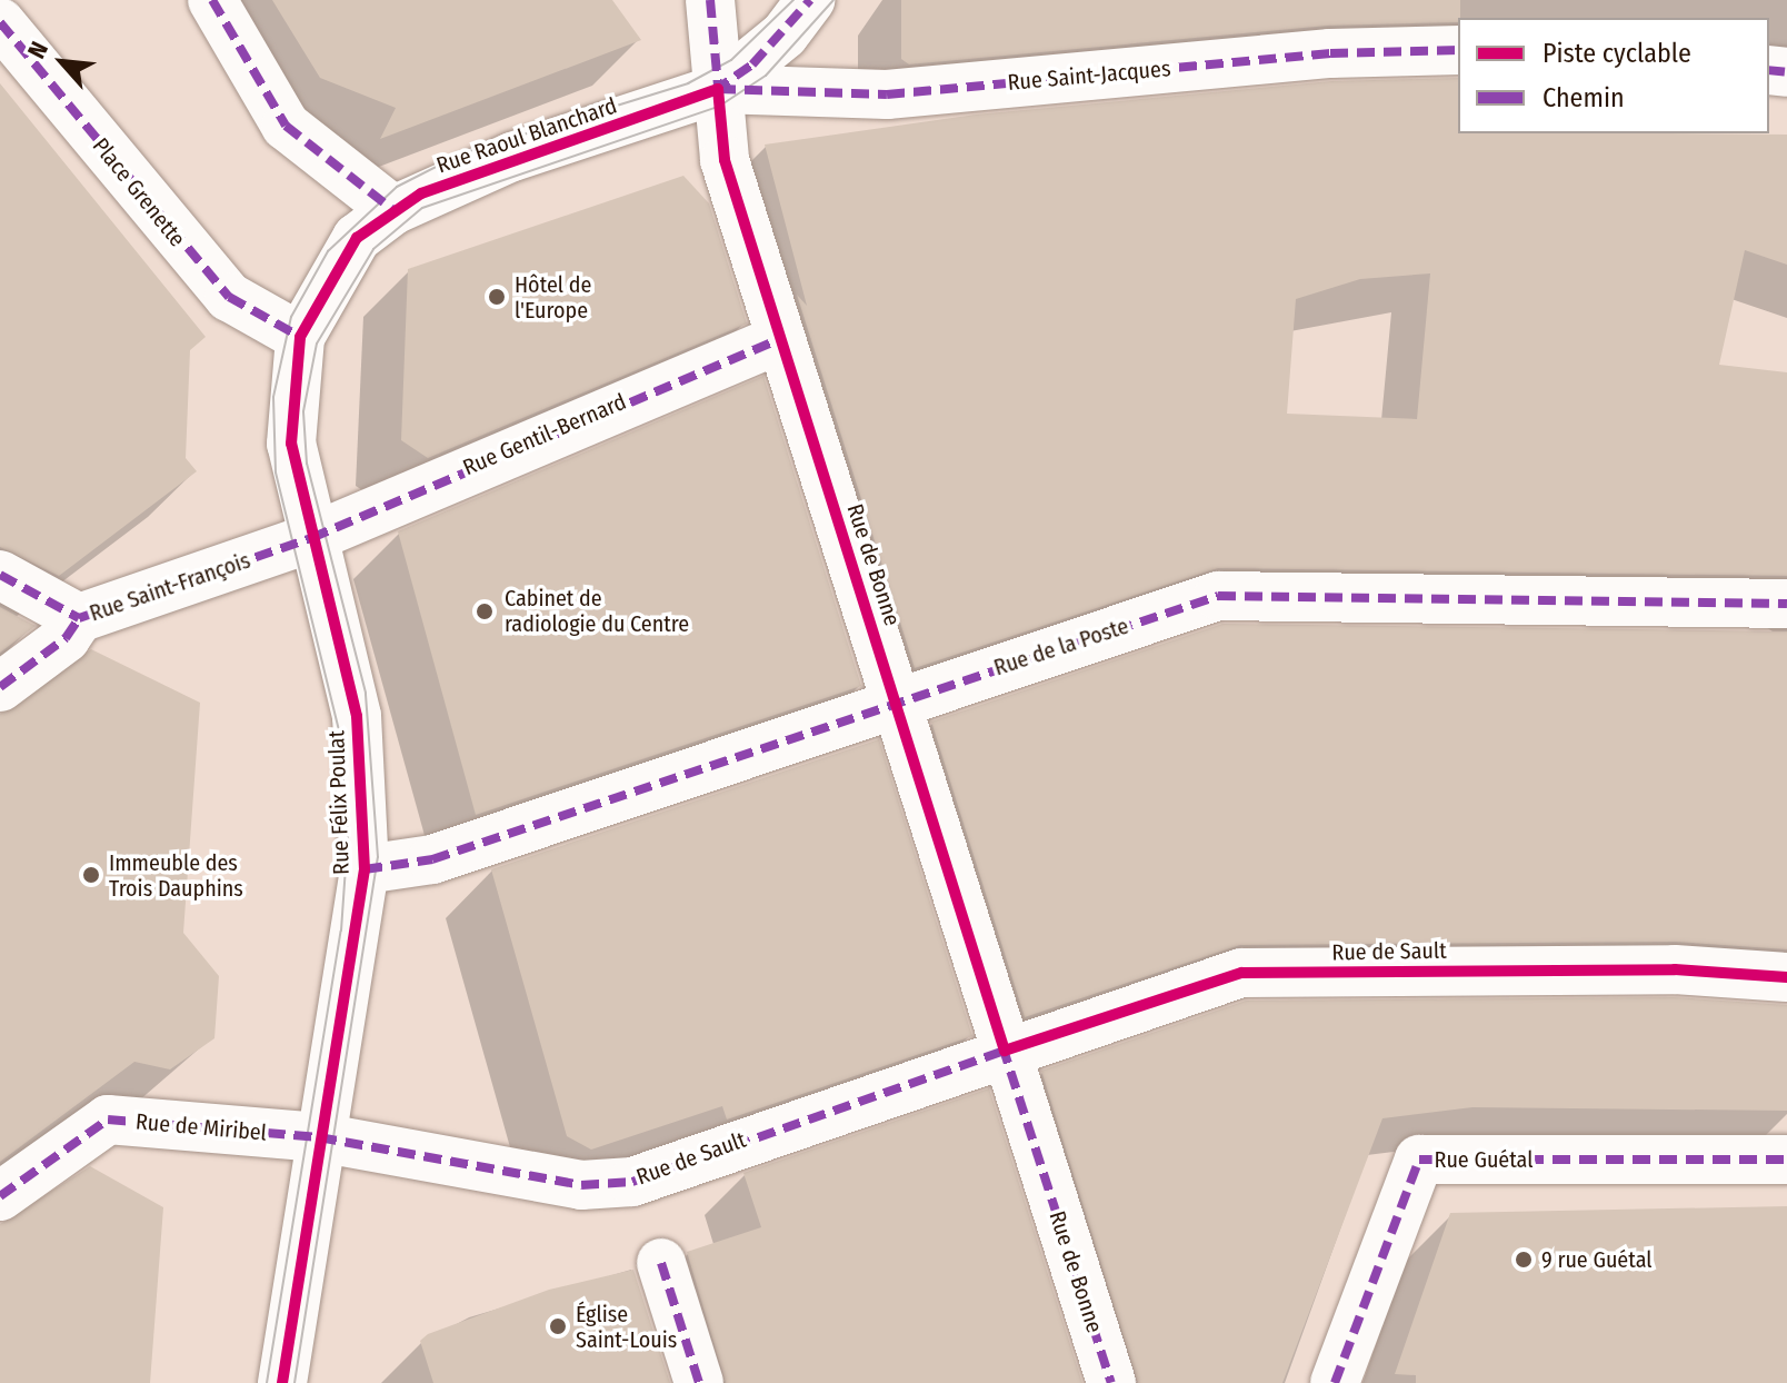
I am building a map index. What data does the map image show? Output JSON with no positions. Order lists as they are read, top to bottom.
{
  "streets": {
    "street": [
      "Rue Saint-Jacques",
      "Rue Raoul Blanchard",
      "Place Grenette",
      "Rue Gentil-Bernard",
      "Rue de Bonne",
      "Rue Saint-François",
      "Rue de la Poste",
      "Rue Félix Poulat",
      "Rue de Sault",
      "Rue de Miribel",
      "Rue Guétal"
    ]
  },
  "crossings": [
    ["Rue Saint-Jacques", "Rue Raoul Blanchard"],
    ["Rue Saint-Jacques", "Rue de Bonne"],
    ["Rue Raoul Blanchard", "Rue de Bonne"],
    ["Rue Raoul Blanchard", "Rue Félix Poulat"],
    ["Place Grenette", "Rue Félix Poulat"],
    ["Rue Gentil-Bernard", "Rue de Bonne"],
    ["Rue Gentil-Bernard", "Rue Saint-François"],
    ["Rue Gentil-Bernard", "Rue Félix Poulat"],
    ["Rue de Bonne", "Rue de la Poste"],
    ["Rue de Bonne", "Rue de Sault"],
    ["Rue Saint-François", "Rue Félix Poulat"],
    ["Rue de la Poste", "Rue Félix Poulat"],
    ["Rue Félix Poulat", "Rue de Sault"],
    ["Rue Félix Poulat", "Rue de Miribel"],
    ["Rue de Sault", "Rue de Miribel"]
  ],
  "places": [
    "Hôtel de l'Europe",
    "Cabinet de radiologie du Centre",
    "Immeuble des Trois Dauphins",
    "9 rue Guétal",
    "Église Saint-Louis"
  ],
  "legend": ["Piste cyclable", "Chemin"],
  "north": "top left"
}
